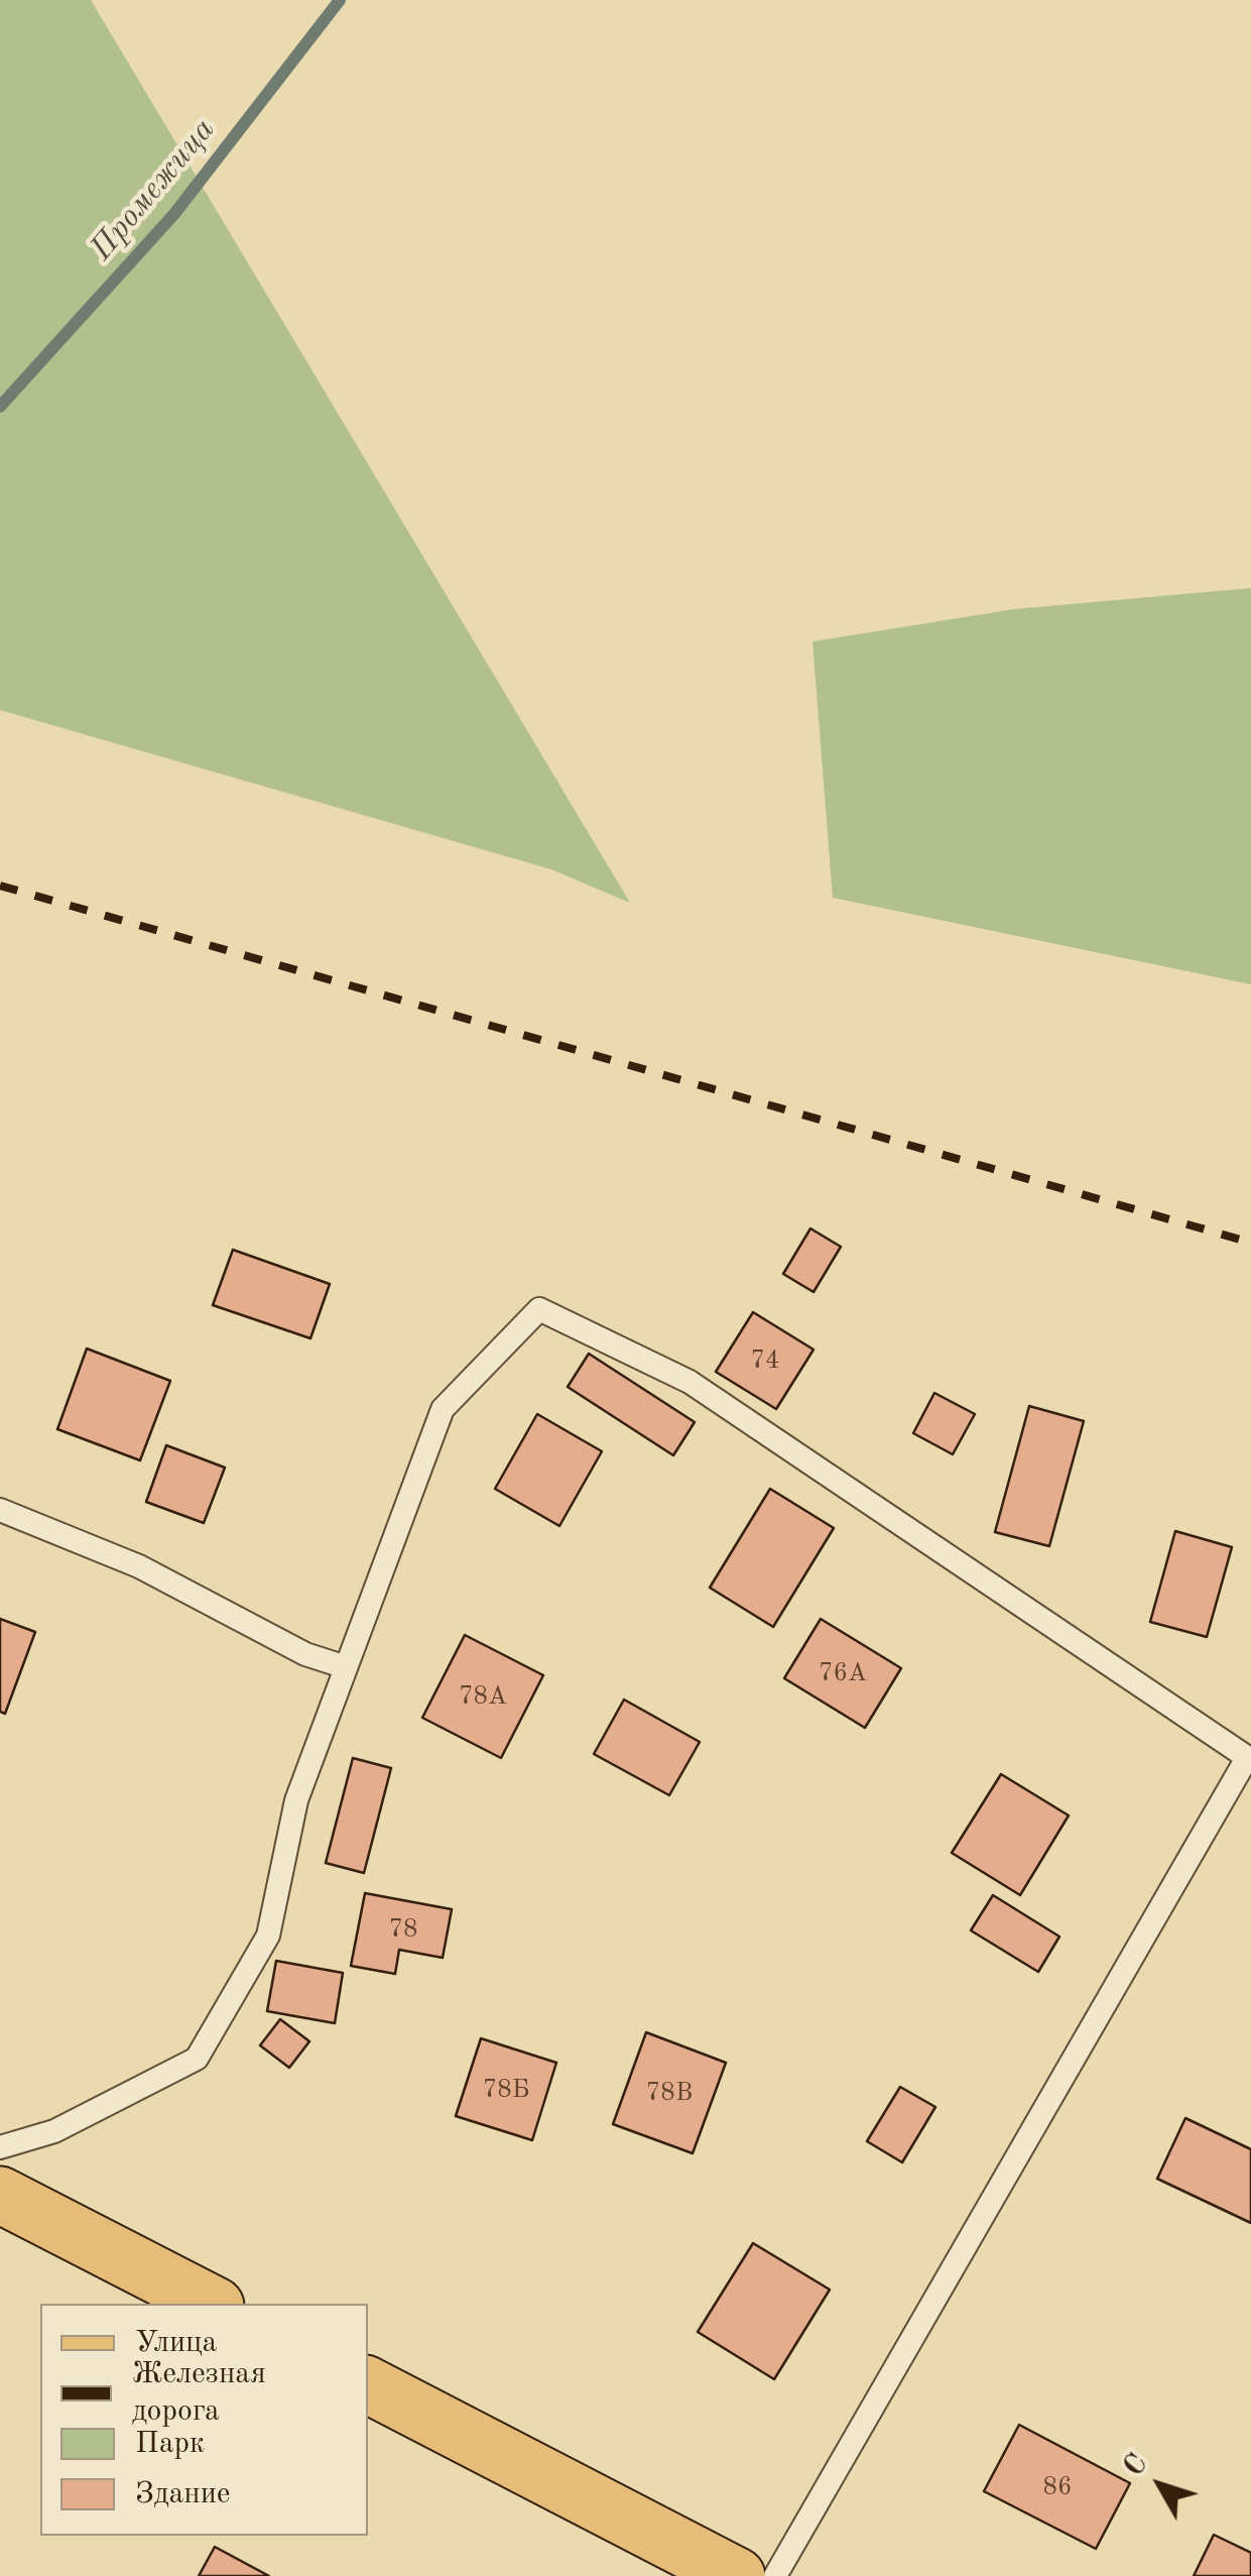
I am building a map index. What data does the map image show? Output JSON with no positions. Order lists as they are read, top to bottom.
{
  "water": ["Промежица"],
  "house_numbers": [
    "74",
    "76А",
    "78А",
    "78",
    "78Б",
    "78В",
    "86"
  ],
  "legend": [
    "Улица",
    "Железная дорога",
    "Парк",
    "Здание"
  ],
  "north": "top left"
}
